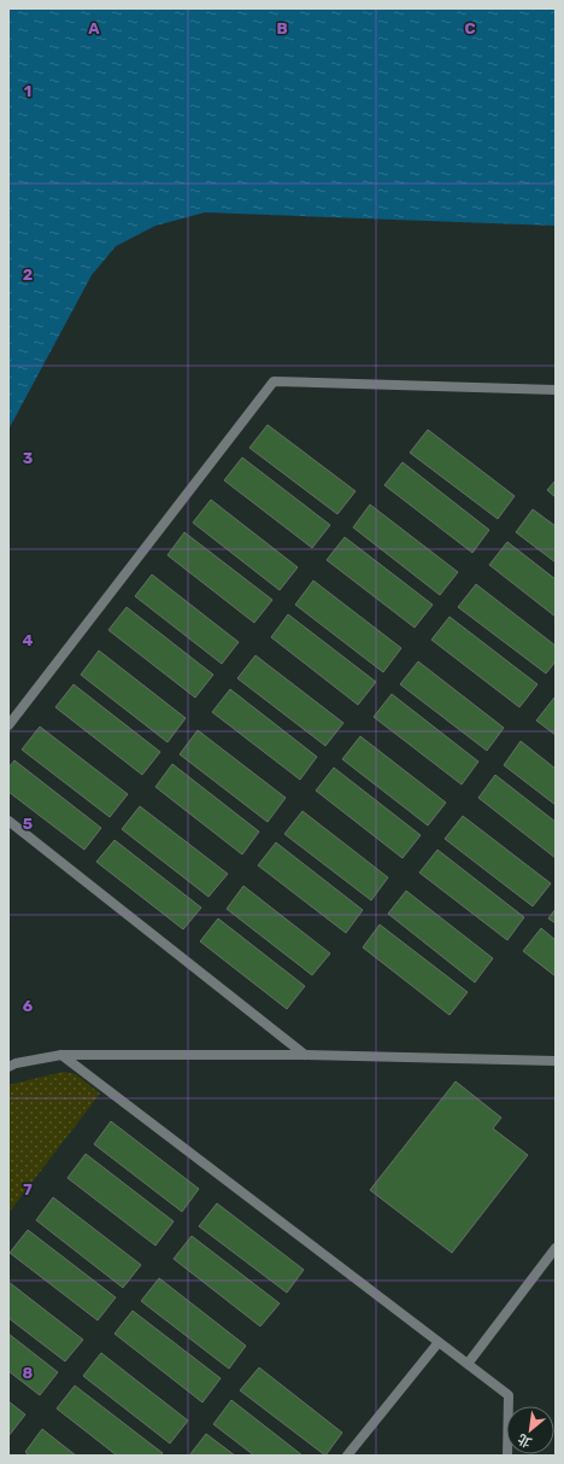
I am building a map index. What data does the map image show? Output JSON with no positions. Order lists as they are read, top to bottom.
{
  "north": "bottom left",
  "grid": {
    "columns": ["A", "B", "C"],
    "rows": [
      "1",
      "2",
      "3",
      "4",
      "5",
      "6",
      "7",
      "8"
    ]
  }
}
